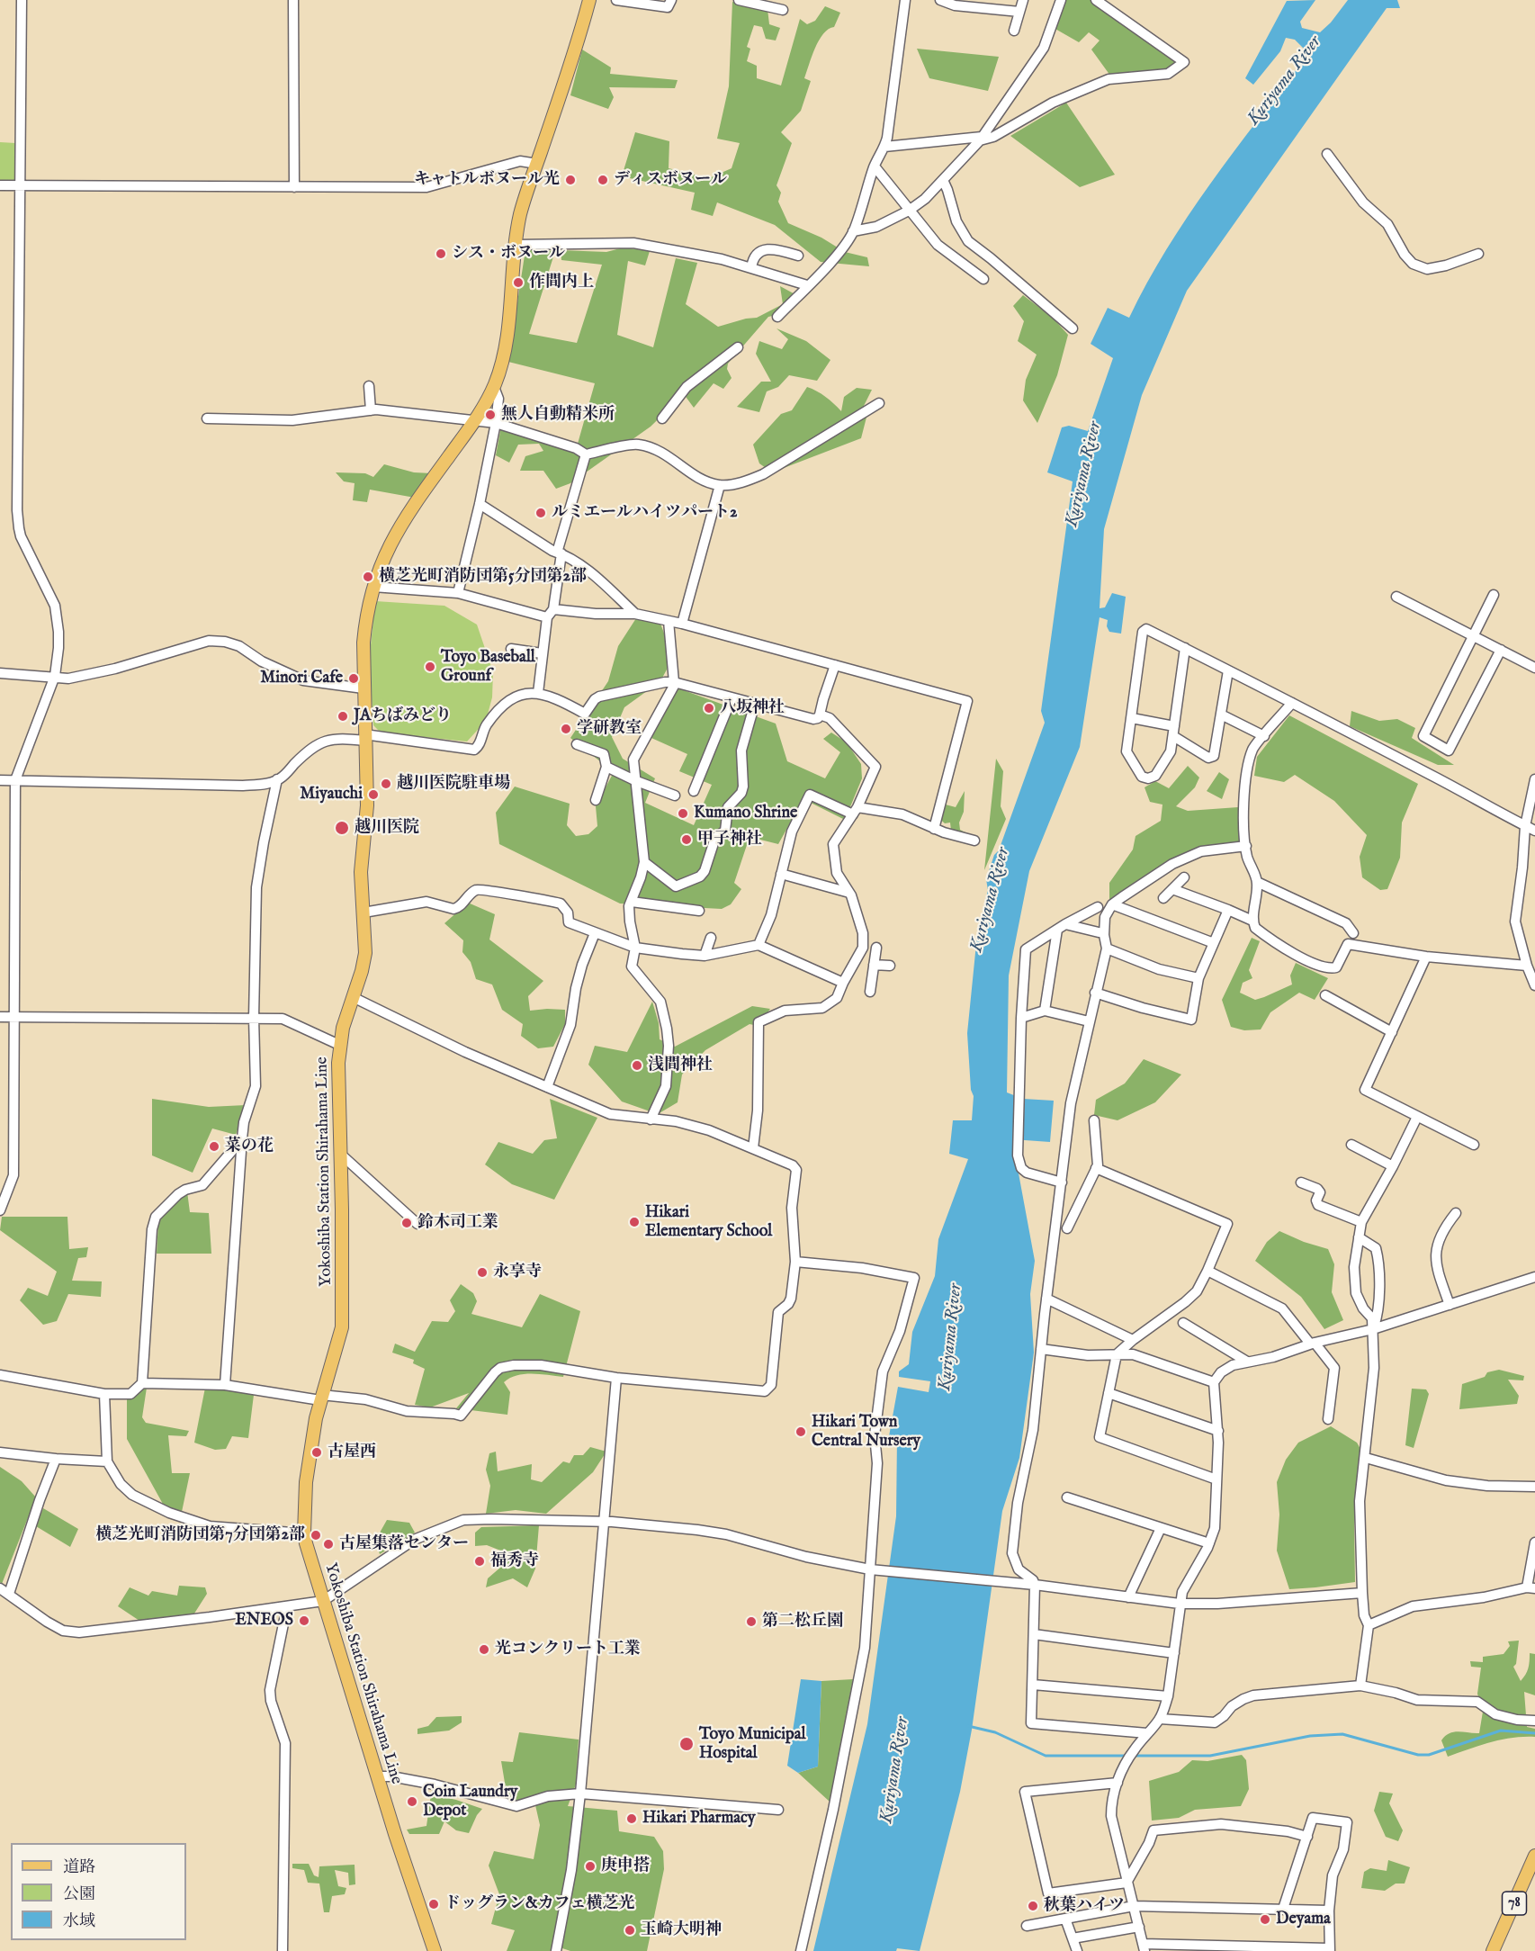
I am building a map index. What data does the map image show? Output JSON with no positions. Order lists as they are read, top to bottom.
{
  "streets": {
    "main road": ["Yokoshiba Station Shirahama Line", "78"]
  },
  "water": ["Kuriyama River"],
  "places": [
    "キャトルボヌール光",
    "ディスボヌール",
    "シス・ボヌール",
    "作間内上",
    "無人自動精米所",
    "ルミエールハイツパート2",
    "横芝光町消防団第5分団第2部",
    "Toyo Baseball Grounf",
    "Minori Cafe",
    "八坂神社",
    "JAちばみどり",
    "学研教室",
    "越川医院駐車場",
    "Miyauchi",
    "Kumano Shrine",
    "越川医院",
    "甲子神社",
    "浅間神社",
    "菜の花",
    "Hikari Elementary School",
    "鈴木司工業",
    "永享寺",
    "Hikari Town Central Nursery",
    "古屋西",
    "横芝光町消防団第7分団第2部",
    "古屋集落センター",
    "福秀寺",
    "ENEOS",
    "第二松丘園",
    "光コンクリート工業",
    "Toyo Municipal Hospital",
    "Coin Laundry Depot",
    "Hikari Pharmacy",
    "庚申搭",
    "ドッグラン&カフェ横芝光",
    "秋葉ハイツ",
    "Deyama",
    "玉崎大明神"
  ],
  "legend": ["道路", "公園", "水域"]
}
